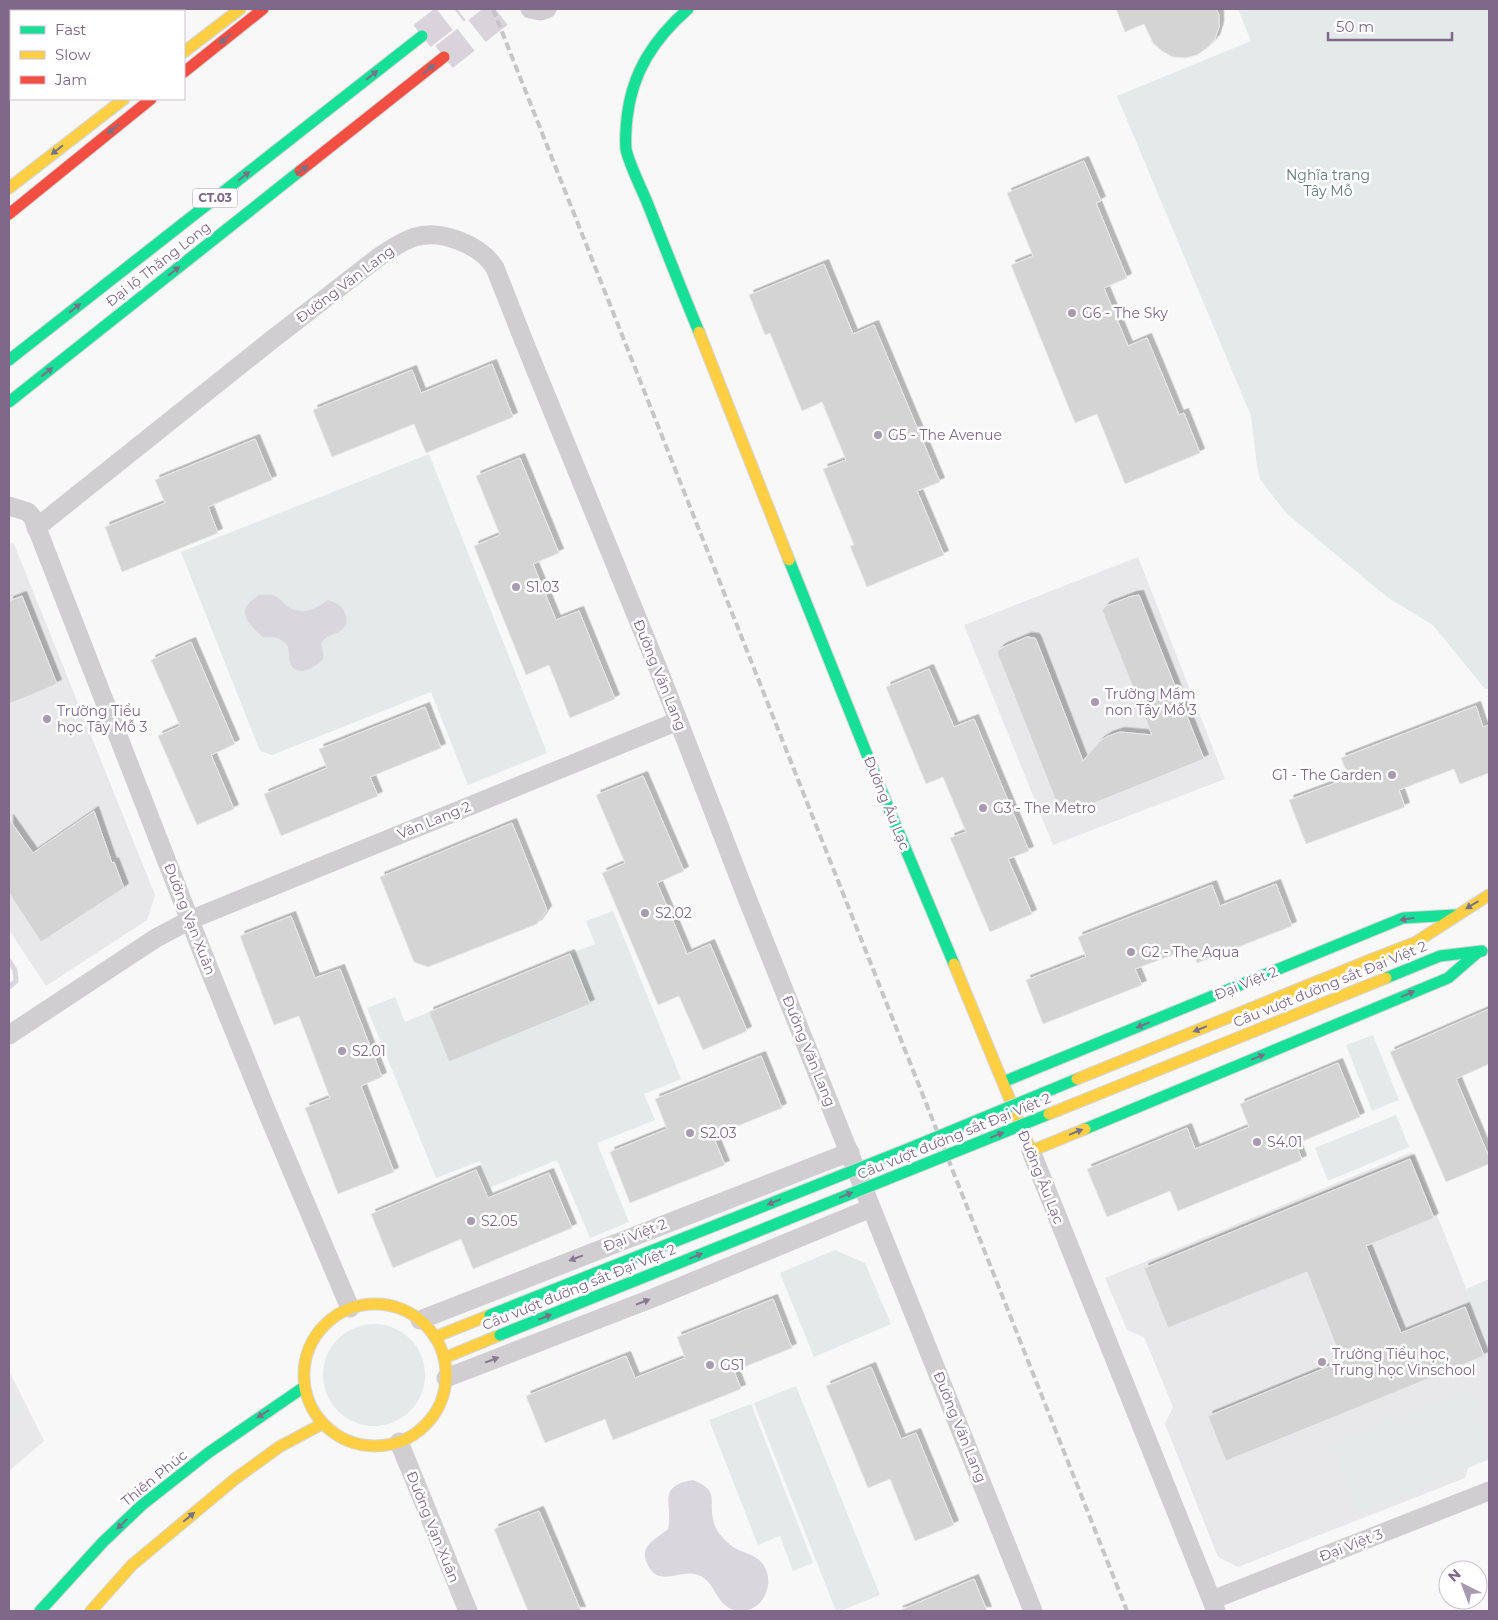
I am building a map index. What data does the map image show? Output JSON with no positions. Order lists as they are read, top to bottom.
{
  "streets": {
    "main road": [
      "CT.03",
      "Đại lộ Thăng Long",
      "Đường Âu Lạc",
      "Đại Việt 2",
      "Cầu vượt đường sắt Đại Việt 2",
      "Thiên Phúc"
    ],
    "street": [
      "Đường Văn Lang",
      "Văn Lang 2",
      "Đường Vạn Xuân",
      "Đại Việt 3"
    ]
  },
  "crossings": [
    ["Đường Văn Lang", "Văn Lang 2"],
    ["Đường Văn Lang", "Đường Vạn Xuân"],
    ["Đường Văn Lang", "Đại Việt 2"],
    ["Đường Âu Lạc", "Đại Việt 2"],
    ["Đường Âu Lạc", "Đại Việt 3"],
    ["Văn Lang 2", "Đường Vạn Xuân"],
    ["Đường Vạn Xuân", "Đại Việt 2"],
    ["Đường Vạn Xuân", "Cầu vượt đường sắt Đại Việt 2"],
    ["Đường Vạn Xuân", "Thiên Phúc"],
    ["Đại Việt 2", "Cầu vượt đường sắt Đại Việt 2"],
    ["Đại Việt 2", "Thiên Phúc"],
    ["Cầu vượt đường sắt Đại Việt 2", "Thiên Phúc"]
  ],
  "parks": ["Nghĩa trang Tây Mỗ"],
  "places": [
    "G6 - The Sky",
    "G5 - The Avenue",
    "S1.03",
    "Trường Mầm non Tây Mỗ 3",
    "Trường Tiểu học Tây Mỗ 3",
    "G1 - The Garden",
    "G3 - The Metro",
    "S2.02",
    "G2 - The Aqua",
    "S2.01",
    "S2.03",
    "S4.01",
    "S2.05",
    "Trường Tiểu học, Trung học Vinschool",
    "GS1"
  ],
  "legend": ["Fast", "Slow", "Jam"],
  "scale_bar": "50 m",
  "north": "top left"
}
